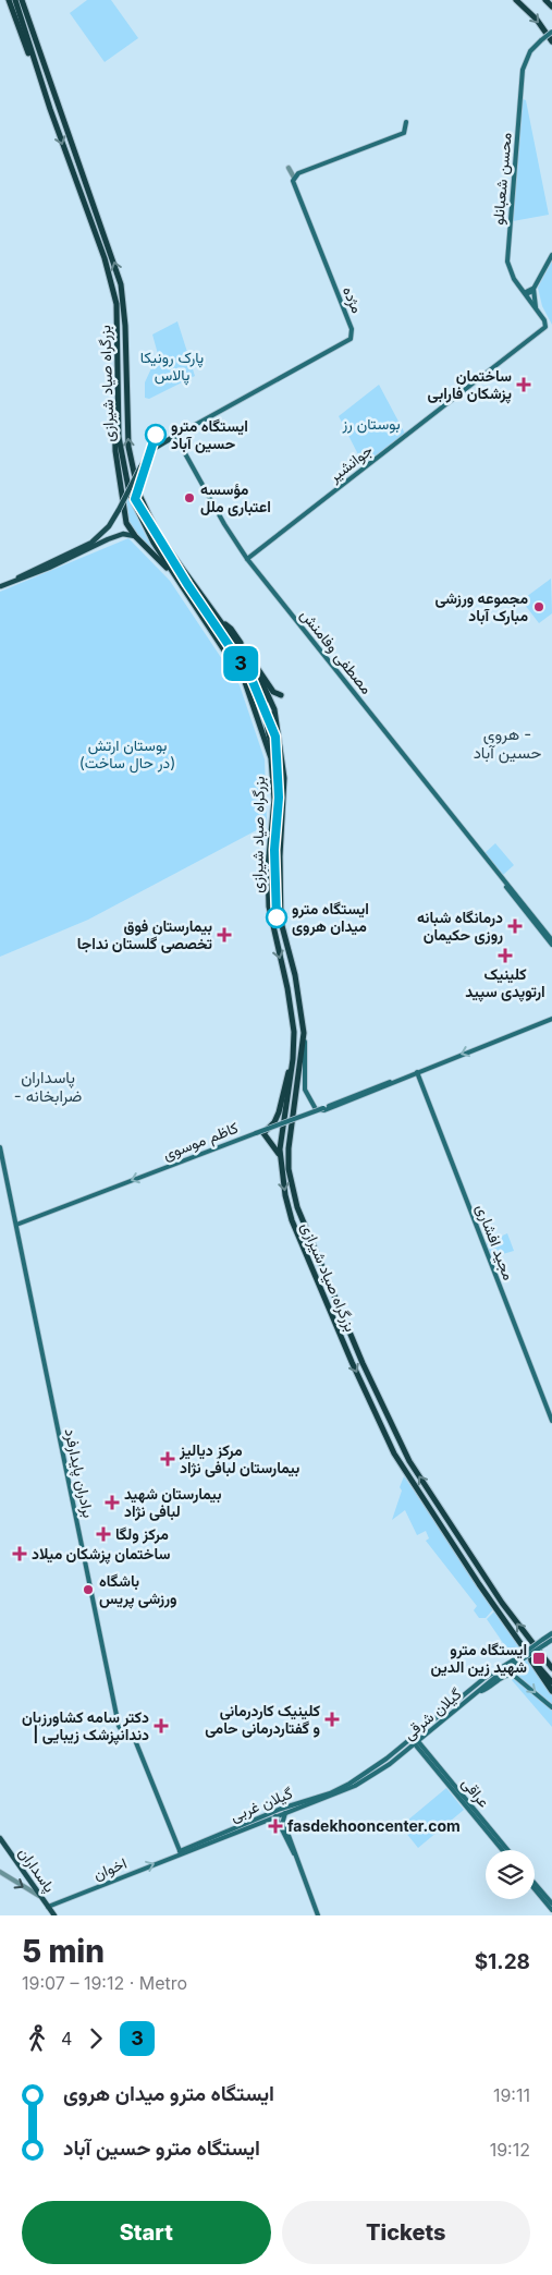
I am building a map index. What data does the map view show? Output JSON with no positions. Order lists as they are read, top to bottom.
{
  "streets": {
    "highway": ["بزرگراه صیاد شیرازی"],
    "main road": [
      "محسن شعبانلو",
      "مژده",
      "جوانشیر",
      "مصطفی وفامنش",
      "کاظم موسوی",
      "مجید افشاری",
      "برادران پایدارفرد",
      "گیلان شرقی",
      "عراقی",
      "گیلان غربی",
      "اخوان",
      "پاسداران"
    ]
  },
  "crossings": [
    ["محسن شعبانلو", "جوانشیر"],
    ["مژده", "مصطفی وفامنش"],
    ["بزرگراه صیاد شیرازی", "گیلان شرقی"],
    ["جوانشیر", "مصطفی وفامنش"],
    ["کاظم موسوی", "مجید افشاری"],
    ["کاظم موسوی", "برادران پایدارفرد"],
    ["برادران پایدارفرد", "گیلان غربی"],
    ["برادران پایدارفرد", "اخوان"],
    ["گیلان شرقی", "عراقی"],
    ["گیلان شرقی", "گیلان غربی"],
    ["گیلان غربی", "اخوان"],
    ["اخوان", "پاسداران"]
  ],
  "one_way": ["کاظم موسوی", "اخوان"],
  "districts": ["هروی - حسین آباد", "پاسداران - ضرابخانه"],
  "parks": ["پارک رونیکا پالاس", "بوستان رز", "بوستان ارتش (در حال ساخت)"],
  "places": {
    "health": [
      "ساختمان پزشکان فارابی",
      "درمانگاه شبانه روزی حکیمان",
      "بیمارستان فوق تخصصی گلستان نداجا",
      "کلینیک ارتوپدی سپید",
      "مرکز دیالیز بیمارستان لبافی نژاد",
      "بیمارستان شهید لبافی نژاد",
      "مرکز ولگا",
      "ساختمان پزشکان میلاد",
      "کلینیک کاردرمانی و گفتاردرمانی حامی",
      "دکتر سامه کشاورزیان | دندانپزشک زیبایی",
      "fasdekhooncenter.com"
    ],
    "other": [
      "ایستگاه مترو حسین آباد",
      "مؤسسه اعتباری ملل",
      "مجموعه ورزشی مبارک آباد",
      "ایستگاه مترو میدان هروی",
      "باشگاه ورزشی پریس"
    ],
    "transit": ["ایستگاه مترو شهید زین الدین"]
  },
  "lines": ["metro line 3"],
  "page": {
    "on_map": "3",
    "heading": ["5 min", "19:07 – 19:12 · Metro", "$1.28"],
    "legs": ["4", "3"],
    "list": [
      {
        "name": "ایستگاه مترو میدان هروی",
        "value": "19:11"
      },
      {
        "name": "ایستگاه مترو حسین آباد",
        "value": "19:12"
      }
    ],
    "buttons": ["Start", "Tickets"]
  }
}
